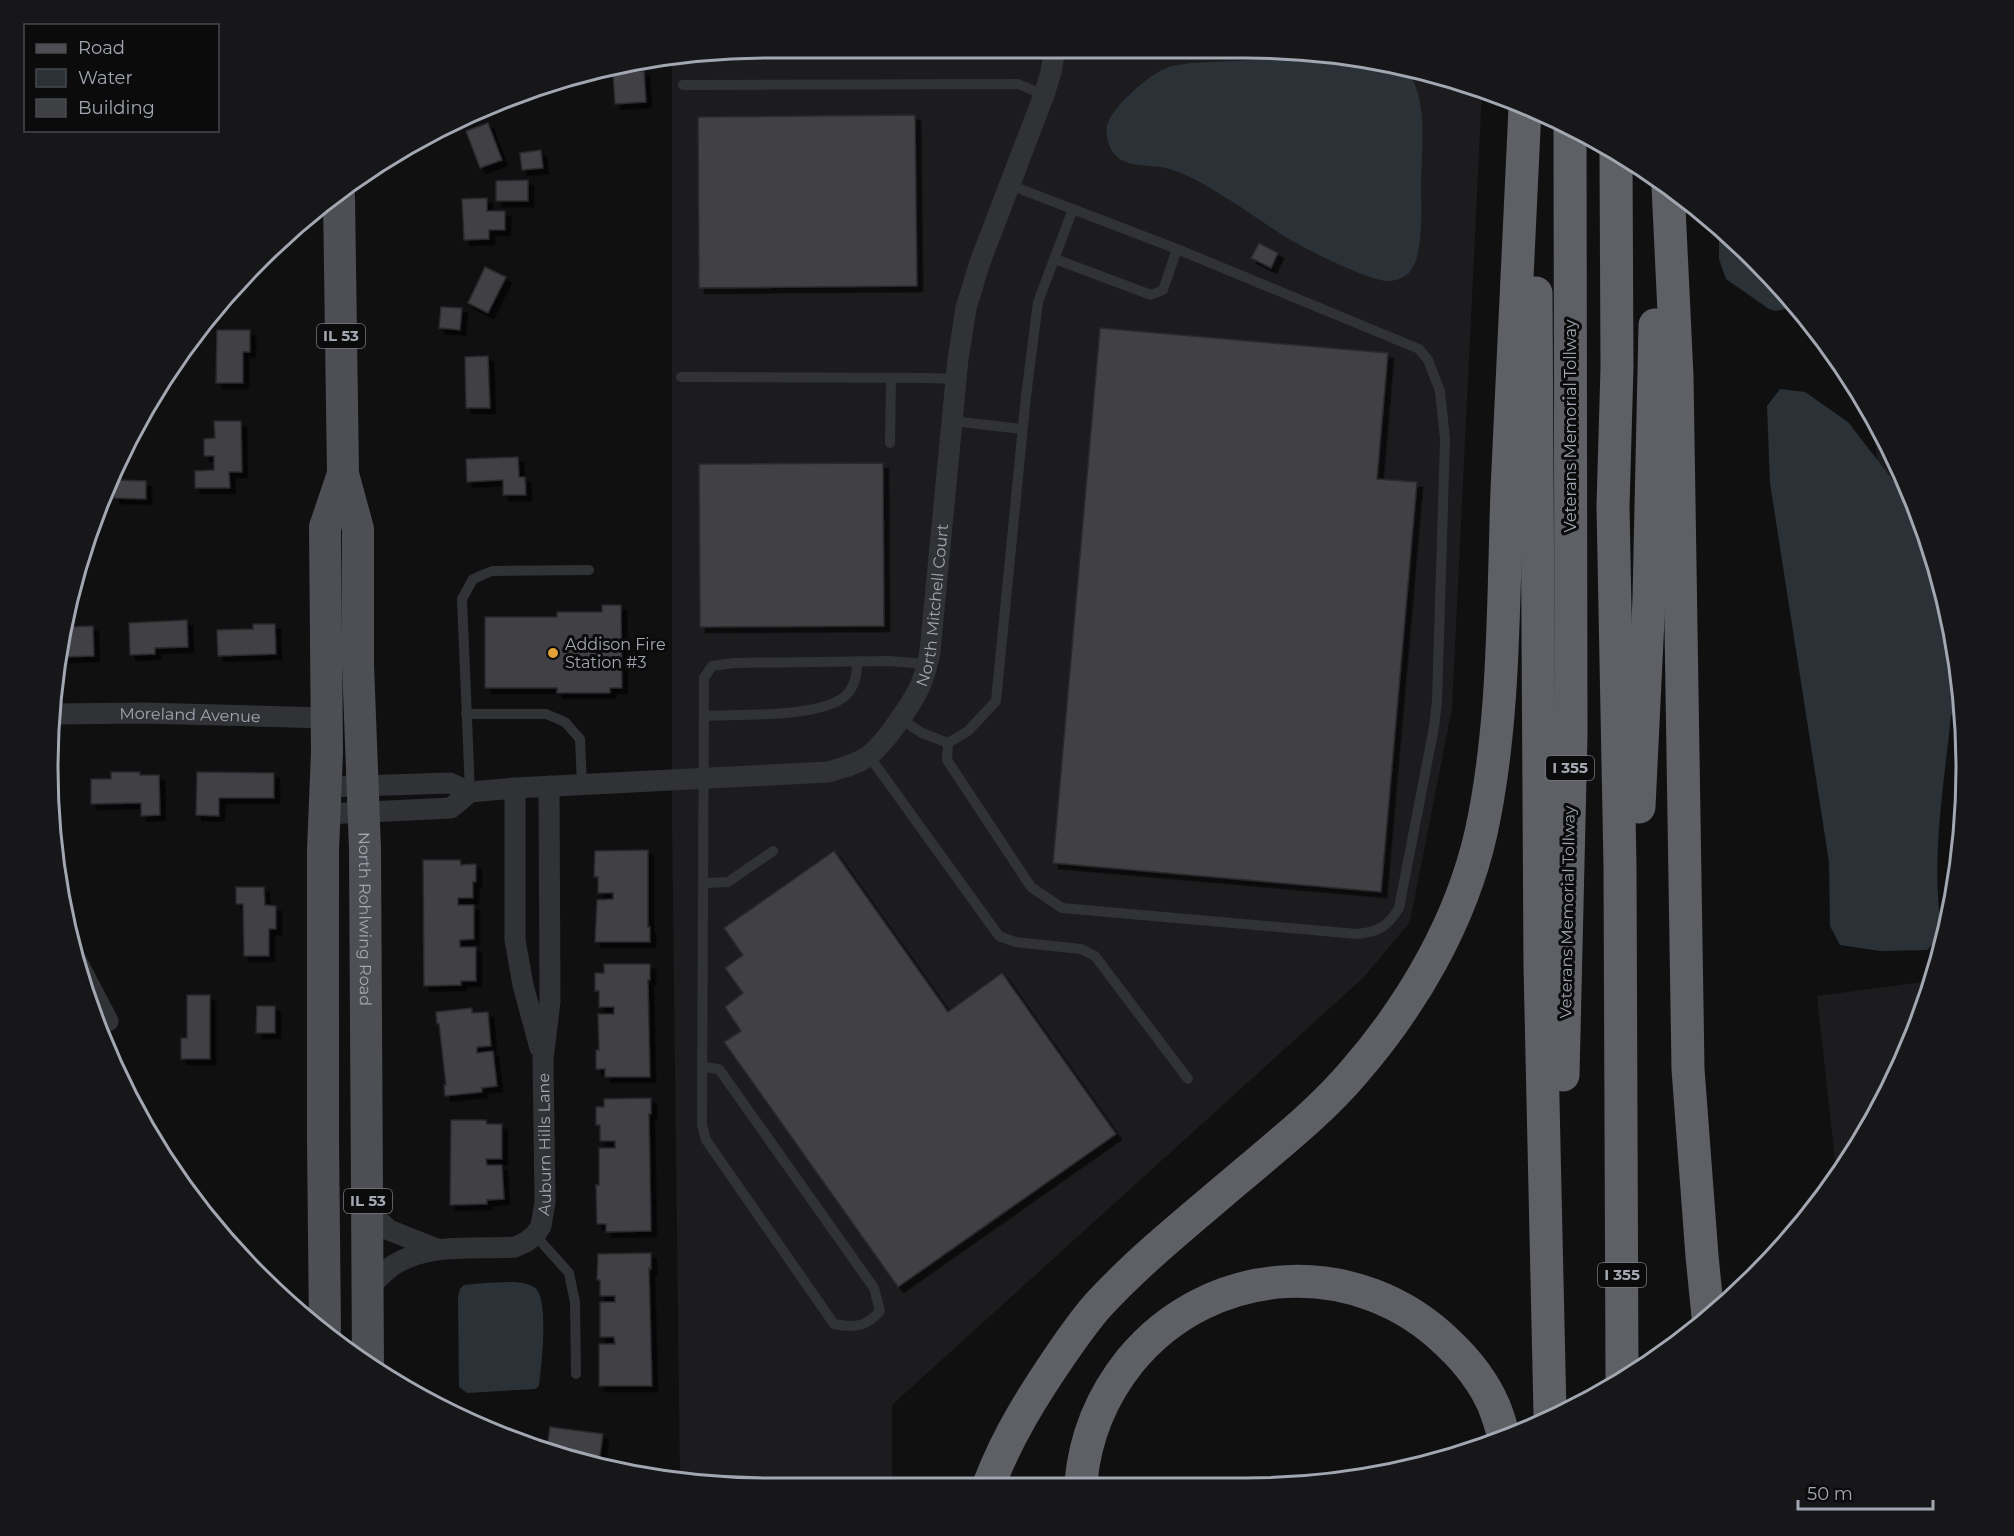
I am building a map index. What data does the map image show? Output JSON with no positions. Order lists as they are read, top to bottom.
{
  "streets": {
    "highway": ["Veterans Memorial Tollway", "I 355"],
    "main road": ["IL 53", "North Rohlwing Road"],
    "street": ["North Mitchell Court", "Moreland Avenue", "Auburn Hills Lane"]
  },
  "crossings": [
    ["North Mitchell Court", "North Rohlwing Road"],
    ["North Mitchell Court", "Auburn Hills Lane"],
    ["Moreland Avenue", "North Rohlwing Road"],
    ["North Rohlwing Road", "Auburn Hills Lane"]
  ],
  "places": ["Addison Fire Station #3"],
  "legend": ["Road", "Water", "Building"],
  "scale_bar": "50 m"
}
